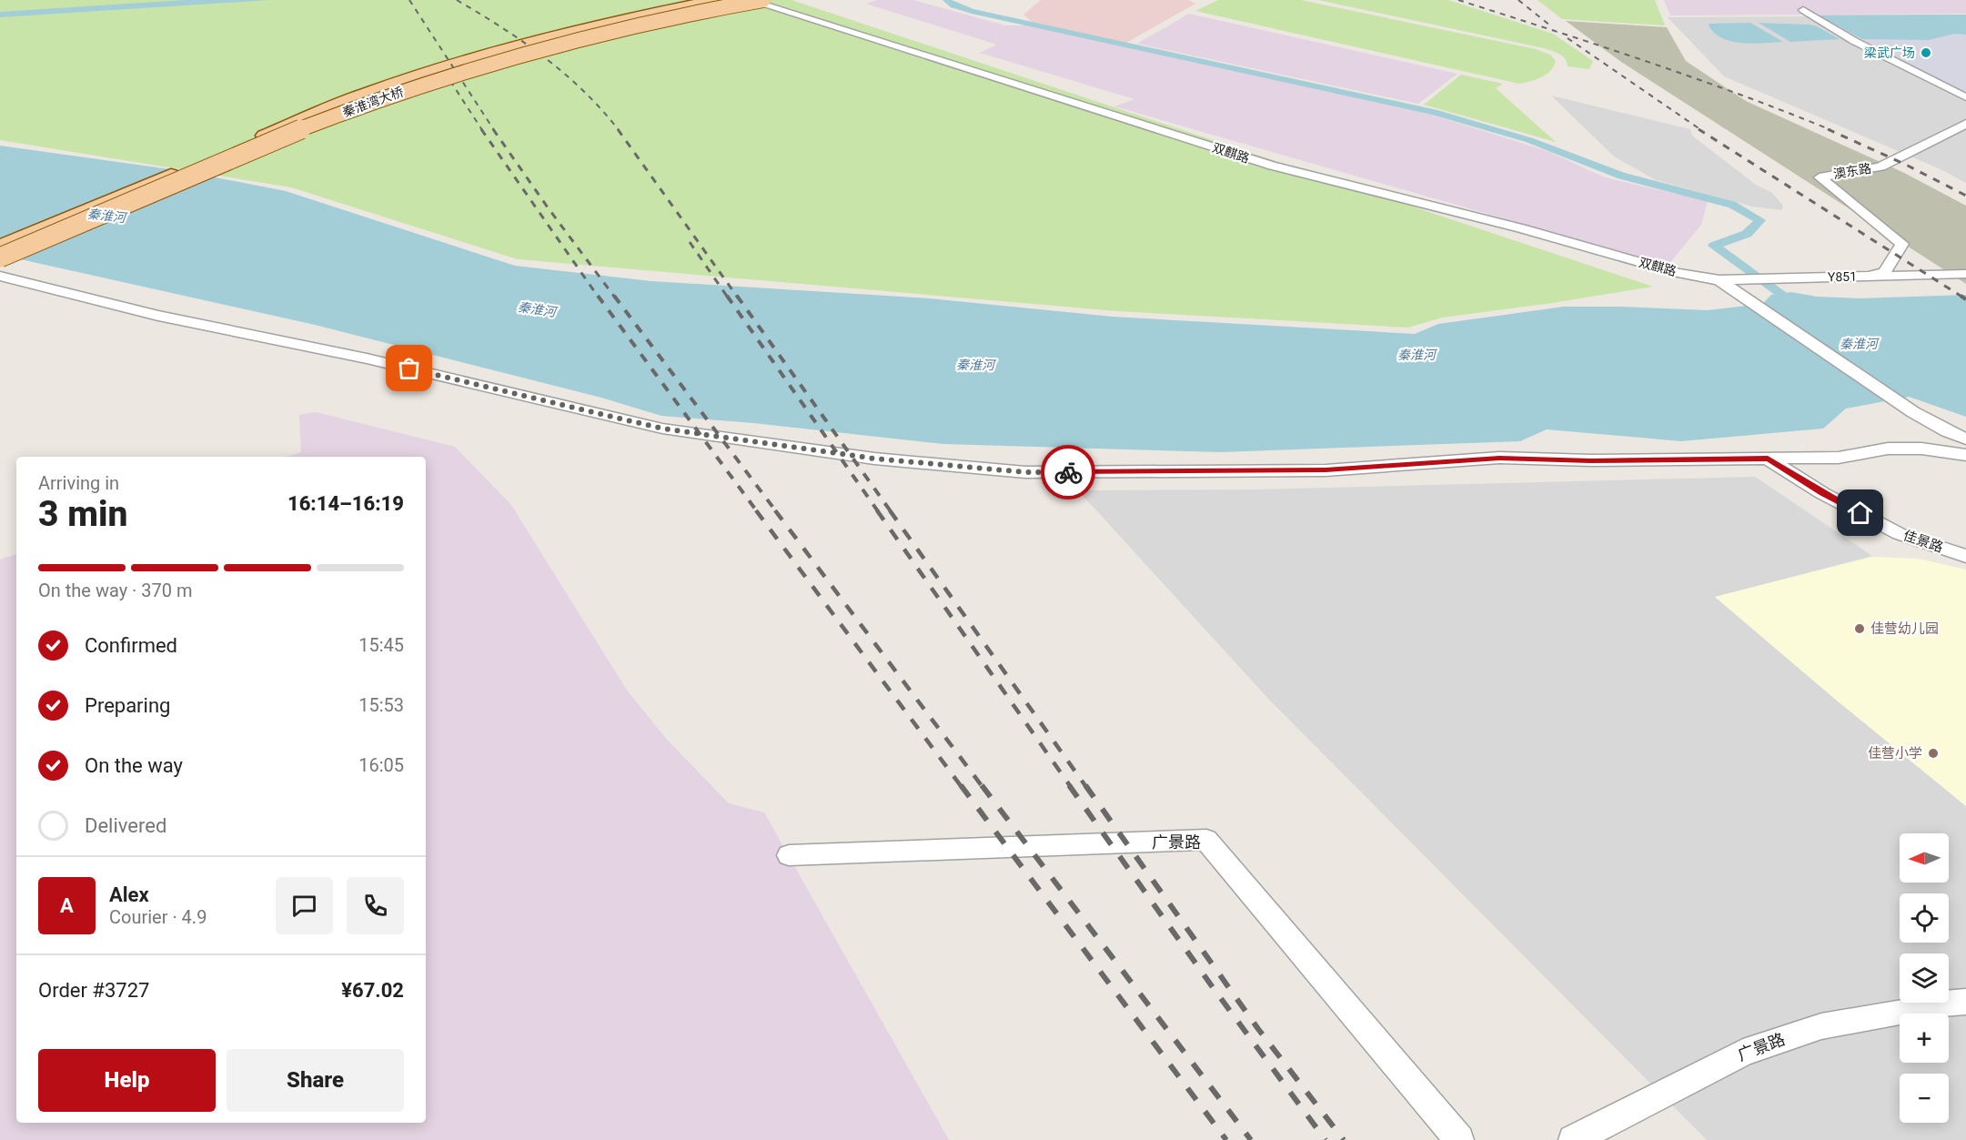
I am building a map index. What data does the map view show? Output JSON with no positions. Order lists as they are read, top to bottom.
{
  "streets": {
    "main road": ["秦淮湾大桥"],
    "street": [
      "双麒路",
      "澳东路",
      "Y851",
      "佳景路",
      "广景路"
    ]
  },
  "crossings": [
    ["双麒路", "Y851"],
    ["澳东路", "Y851"]
  ],
  "water": ["秦淮河"],
  "places": ["梁武广场", "佳营幼儿园", "佳营小学"],
  "north": "left",
  "page": {
    "heading": ["3 min", "Arriving in", "16:14–16:19"],
    "panel": [
      "Alex",
      "Courier · 4.9",
      "Order #3727",
      "¥67.02"
    ],
    "bar": "On the way · 370 m",
    "list": [
      ["Confirmed", "15:45"],
      ["Preparing", "15:53"],
      ["On the way", "16:05"],
      "Delivered"
    ],
    "map_buttons": ["+", "−"],
    "round": "A",
    "buttons": ["Help", "Share"]
  }
}
